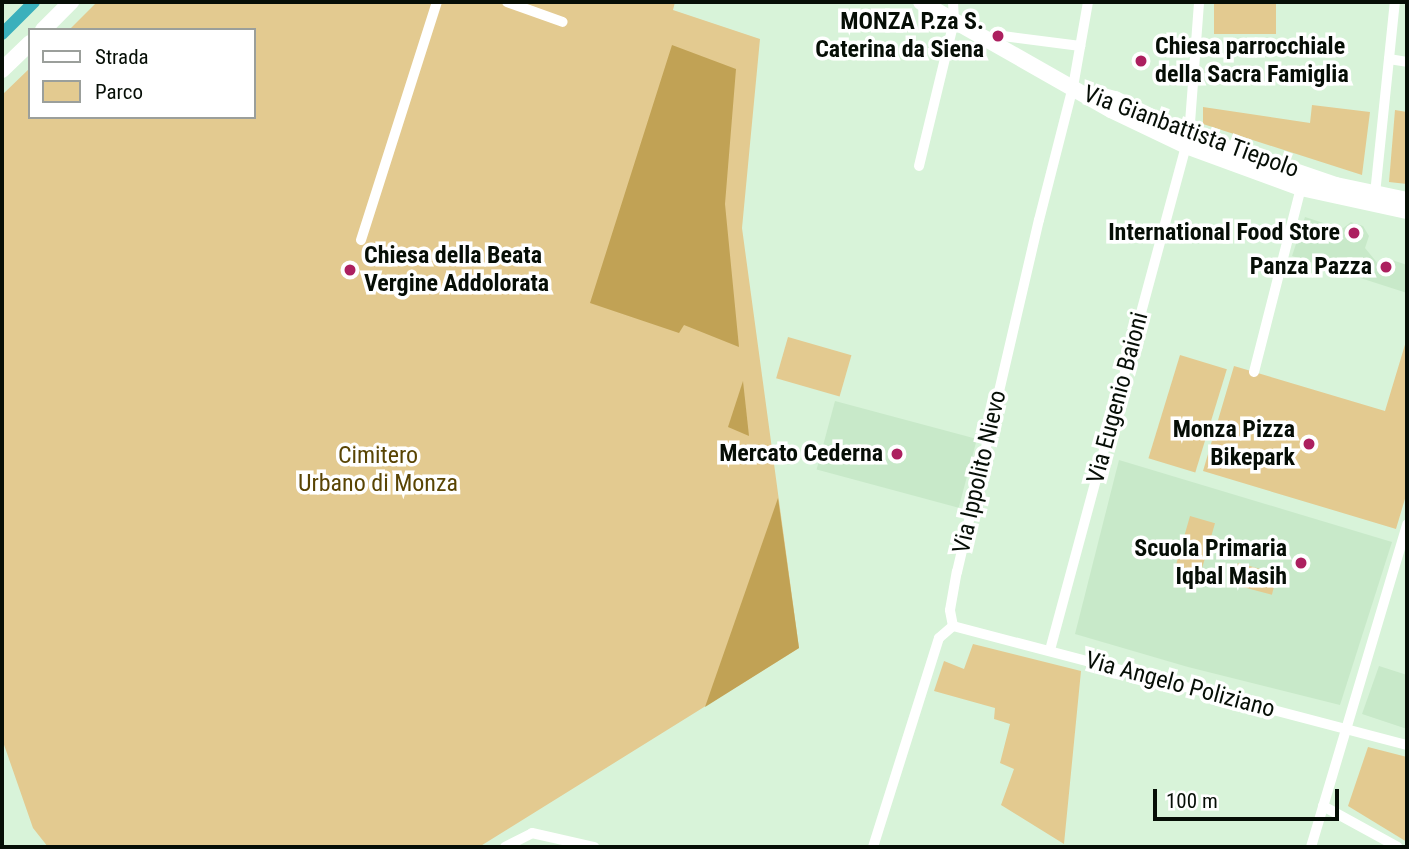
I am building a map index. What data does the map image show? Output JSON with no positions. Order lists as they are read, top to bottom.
{
  "streets": {
    "street": [
      "Via Gianbattista Tiepolo",
      "Via Eugenio Baioni",
      "Via Ippolito Nievo",
      "Via Angelo Poliziano"
    ]
  },
  "crossings": [
    ["Via Gianbattista Tiepolo", "Via Eugenio Baioni"],
    ["Via Gianbattista Tiepolo", "Via Ippolito Nievo"],
    ["Via Eugenio Baioni", "Via Angelo Poliziano"],
    ["Via Ippolito Nievo", "Via Angelo Poliziano"]
  ],
  "parks": ["Cimitero Urbano di Monza"],
  "places": [
    "MONZA P.za S. Caterina da Siena",
    "Chiesa parrocchiale della Sacra Famiglia",
    "International Food Store",
    "Panza Pazza",
    "Chiesa della Beata Vergine Addolorata",
    "Monza Pizza Bikepark",
    "Mercato Cederna",
    "Scuola Primaria Iqbal Masih"
  ],
  "legend": ["Strada", "Parco"],
  "scale_bar": "100 m"
}
